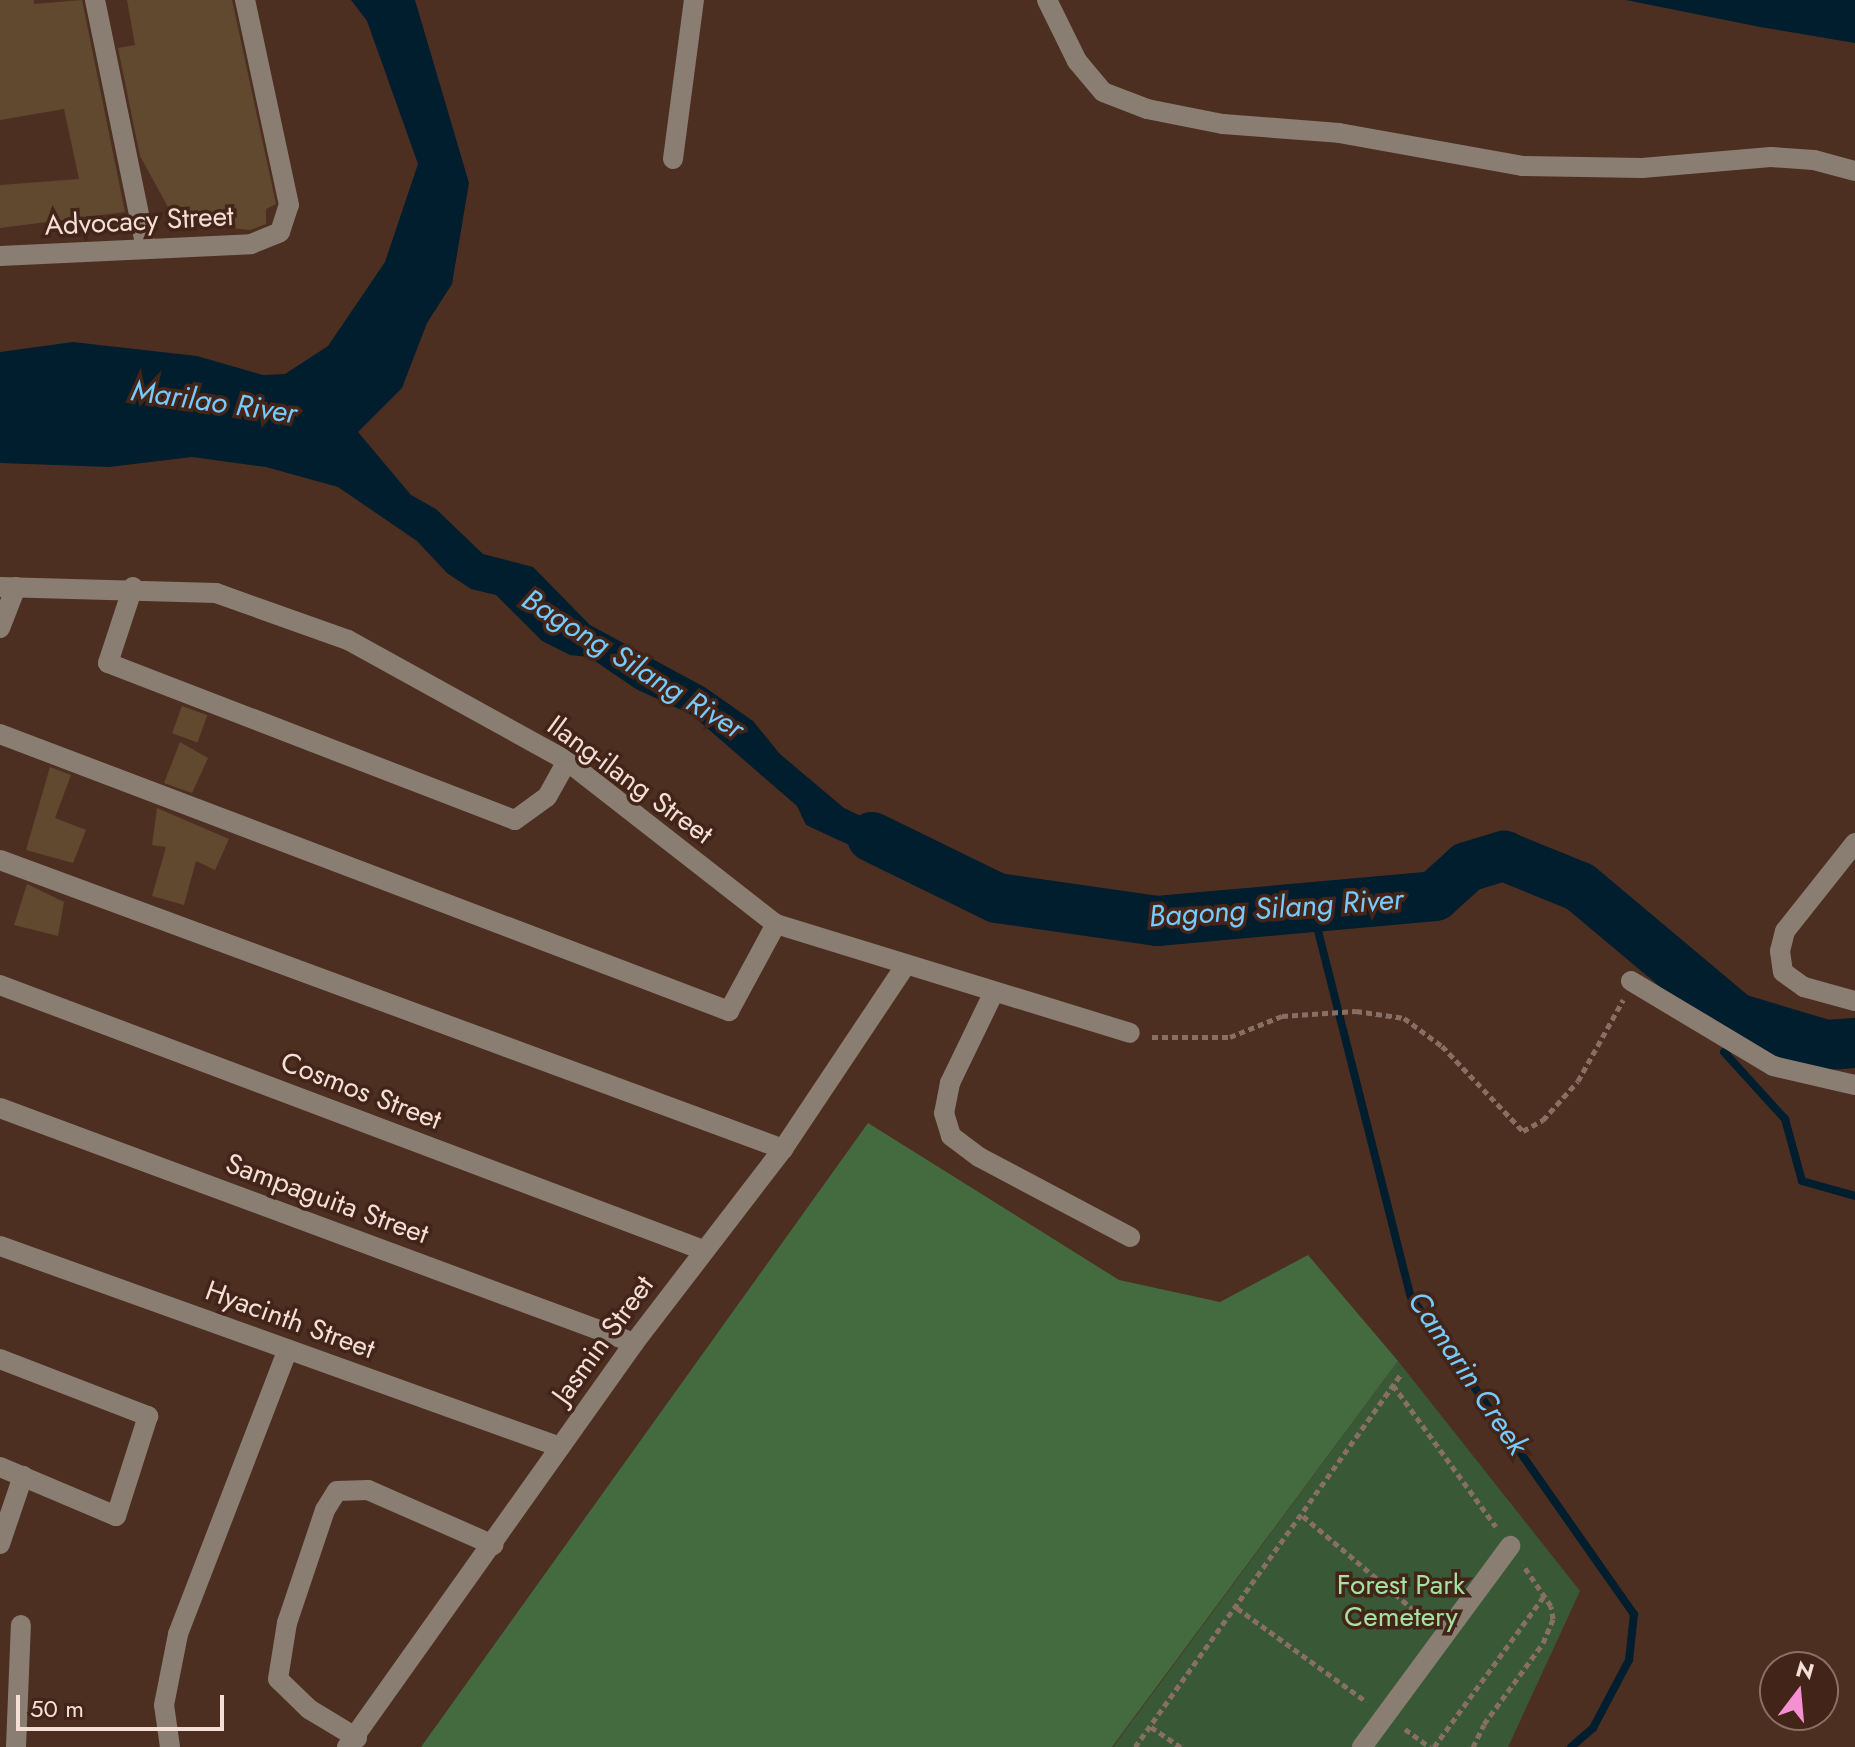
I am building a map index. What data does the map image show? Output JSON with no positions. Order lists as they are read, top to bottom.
{
  "streets": {
    "street": [
      "Advocacy Street",
      "Ilang-ilang Street",
      "Cosmos Street",
      "Sampaguita Street",
      "Hyacinth Street",
      "Jasmin Street"
    ]
  },
  "crossings": [
    ["Ilang-ilang Street", "Jasmin Street"],
    ["Cosmos Street", "Jasmin Street"],
    ["Sampaguita Street", "Jasmin Street"],
    ["Hyacinth Street", "Jasmin Street"]
  ],
  "water": ["Marilao River", "Bagong Silang River", "Camarin Creek"],
  "parks": ["Forest Park Cemetery"],
  "scale_bar": "50 m",
  "north": "top"
}
